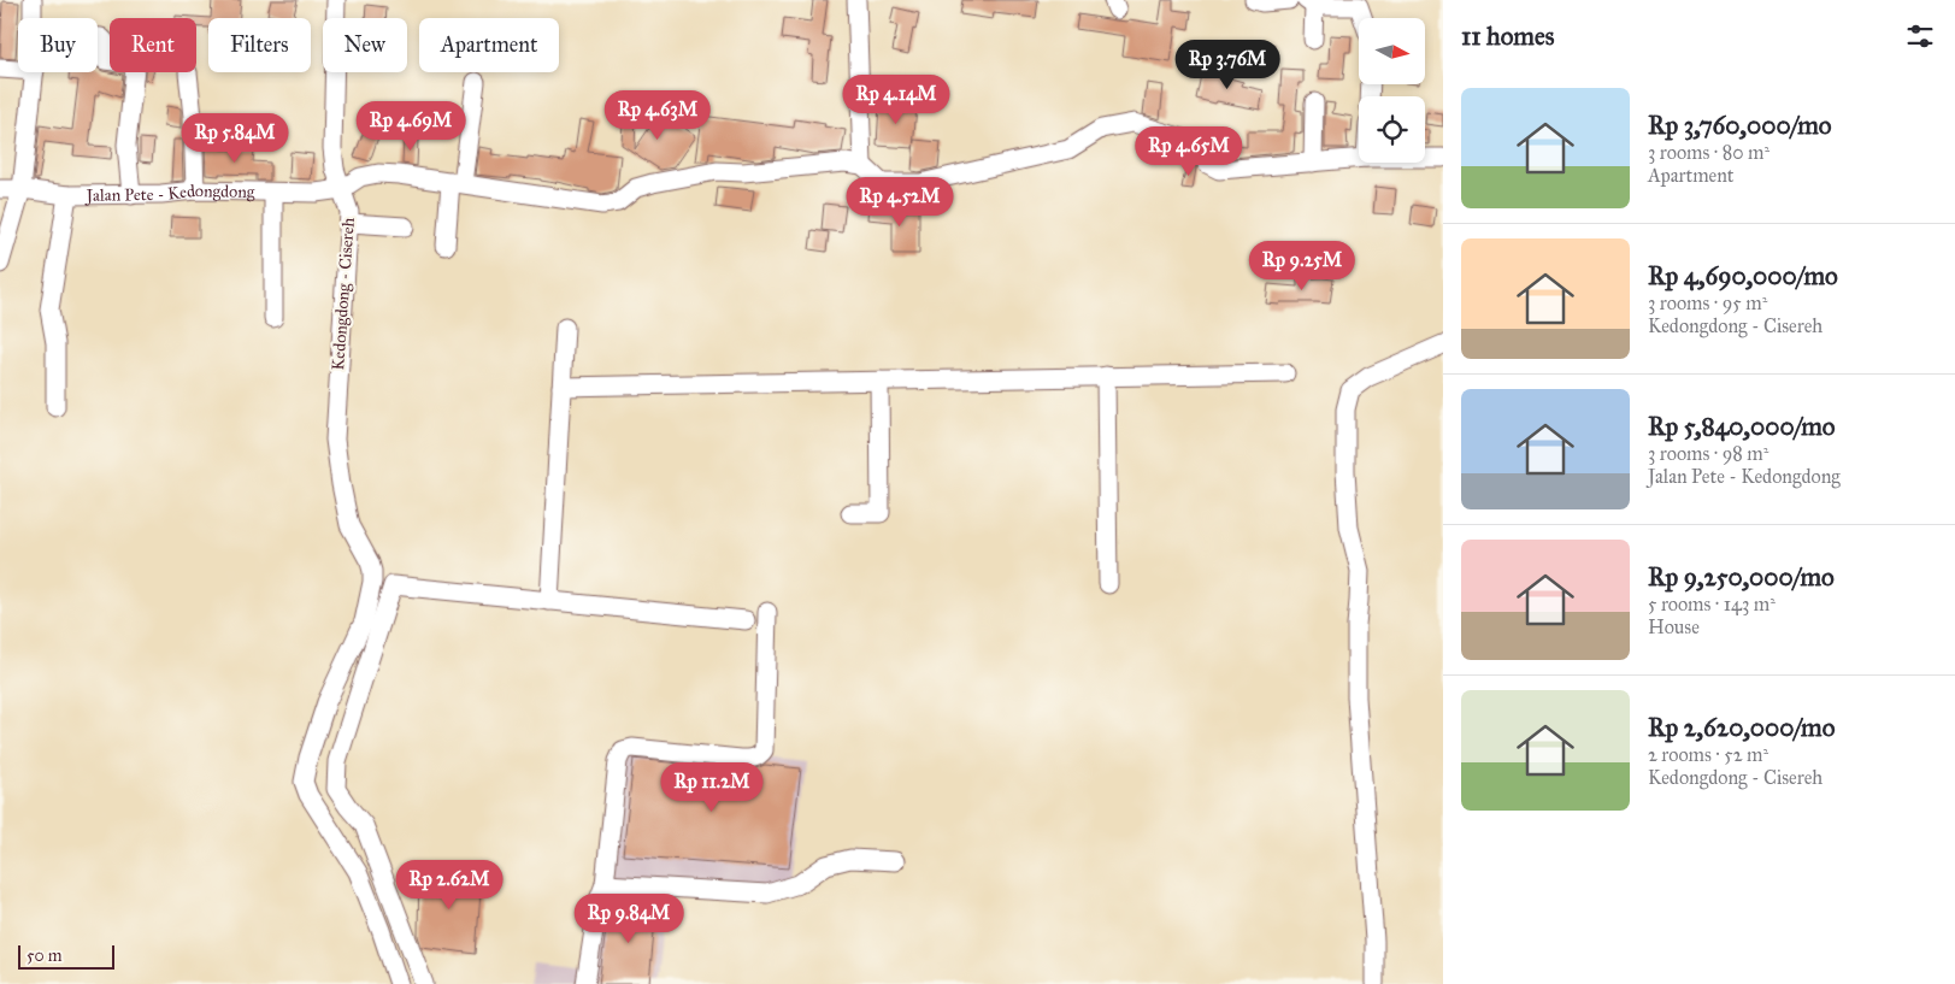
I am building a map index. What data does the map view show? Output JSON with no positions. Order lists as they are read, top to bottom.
{
  "streets": {
    "street": ["Jalan Pete - Kedongdong", "Kedongdong - Cisereh"]
  },
  "crossings": [
    ["Jalan Pete - Kedongdong", "Kedongdong - Cisereh"]
  ],
  "scale_bar": "50 m",
  "north": "right",
  "page": {
    "heading": "11 homes",
    "chip": [
      "Buy",
      "Rent",
      "Filters",
      "New",
      "Apartment"
    ],
    "price": [
      "Rp 3.76M",
      "Rp 4.14M",
      "Rp 4.63M",
      "Rp 4.69M",
      "Rp 5.84M",
      "Rp 4.65M",
      "Rp 4.52M",
      "Rp 9.25M",
      "Rp 11.2M",
      "Rp 2.62M",
      "Rp 9.84M"
    ],
    "list": [
      {
        "name": "Rp 3,760,000/mo",
        "note": "3 rooms · 80 m² · Apartment"
      },
      {
        "name": "Rp 4,690,000/mo",
        "note": "3 rooms · 95 m² · Kedongdong - Cisereh"
      },
      {
        "name": "Rp 5,840,000/mo",
        "note": "3 rooms · 98 m² · Jalan Pete - Kedongdong"
      },
      {
        "name": "Rp 9,250,000/mo",
        "note": "5 rooms · 143 m² · House"
      },
      {
        "name": "Rp 2,620,000/mo",
        "note": "2 rooms · 52 m² · Kedongdong - Cisereh"
      }
    ],
    "scale": "50 m"
  }
}
